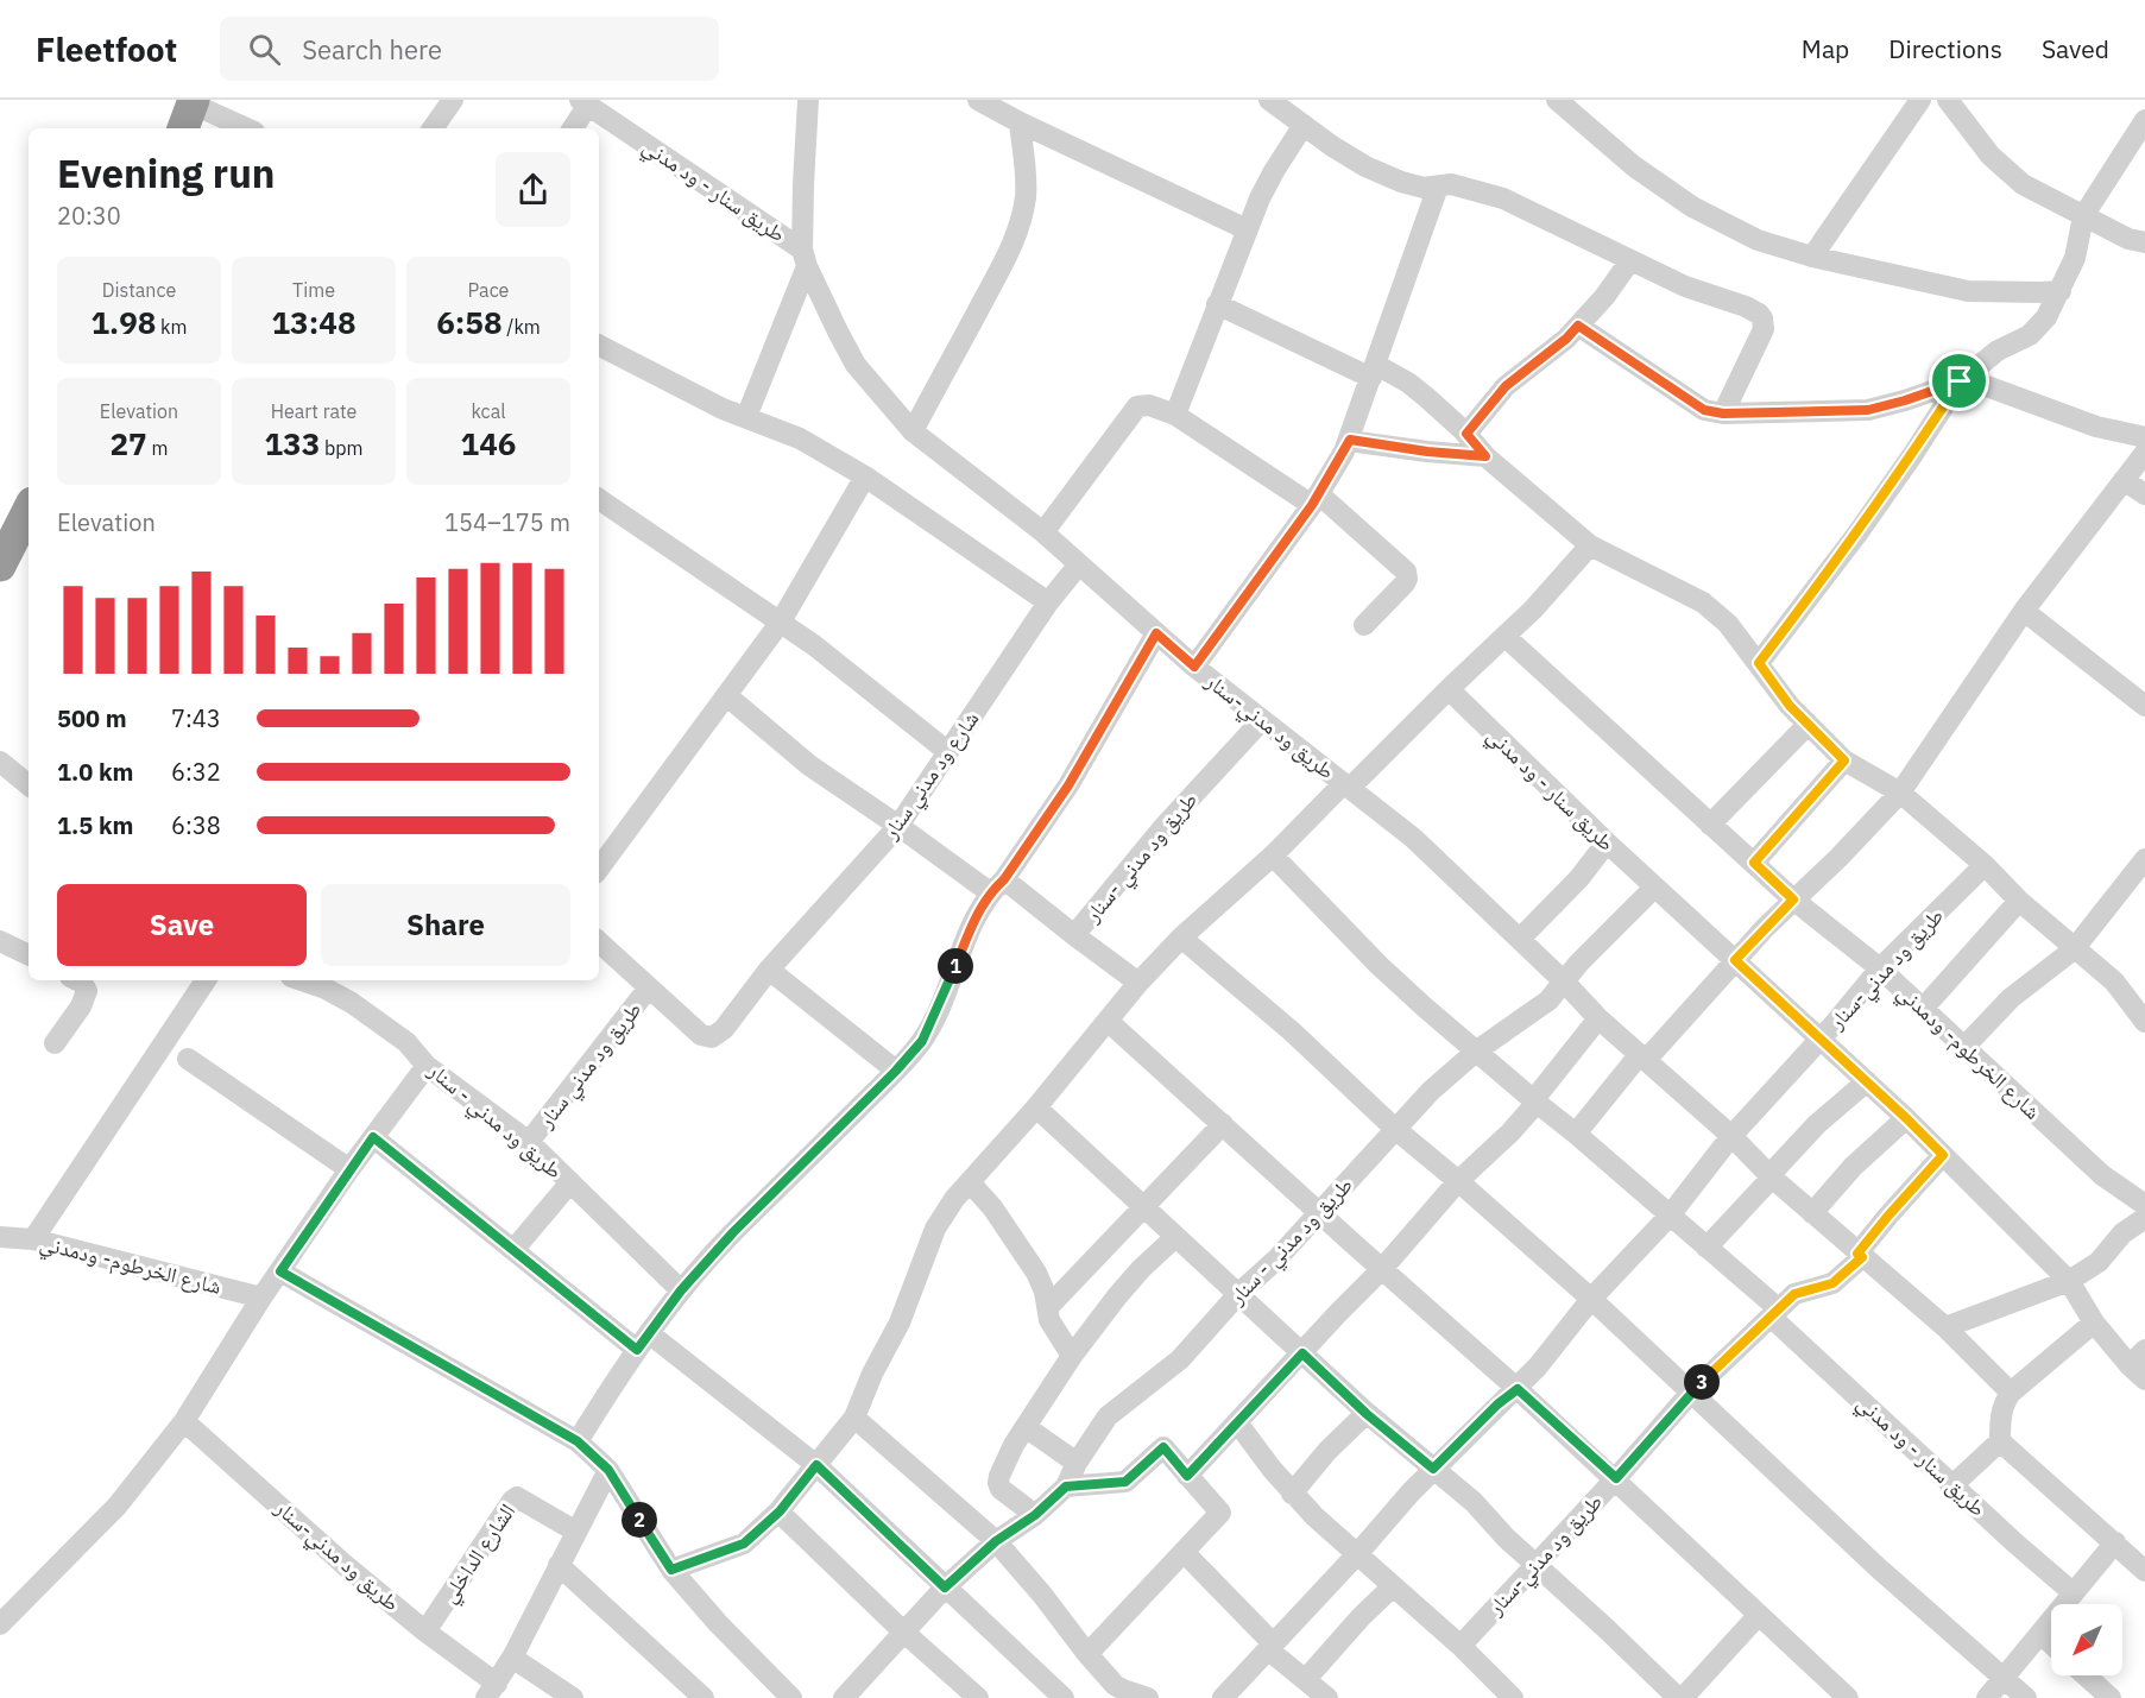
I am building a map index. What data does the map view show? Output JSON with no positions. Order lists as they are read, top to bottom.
{
  "streets": {
    "street": [
      "طريق سنار - ود مدني",
      "طريق ود مدني-سنار",
      "شارع ود مدني سنار",
      "طريق ود مدني -سنار",
      "شارع الخرطوم- ودمدني",
      "طريق ود مدني سنار",
      "طريق ود مدني - سنار",
      "الشارع الداخلي"
    ]
  },
  "crossings": [
    ["طريق سنار - ود مدني", "طريق ود مدني-سنار"],
    ["طريق ود مدني-سنار", "شارع ود مدني سنار"],
    ["طريق ود مدني-سنار", "طريق ود مدني -سنار"],
    ["طريق ود مدني-سنار", "شارع الخرطوم- ودمدني"],
    ["طريق ود مدني-سنار", "طريق ود مدني - سنار"],
    ["طريق ود مدني-سنار", "الشارع الداخلي"],
    ["شارع ود مدني سنار", "طريق ود مدني سنار"],
    ["طريق ود مدني سنار", "طريق ود مدني - سنار"]
  ],
  "north": "bottom left",
  "page": {
    "header": "Fleetfoot",
    "search": "Search here",
    "nav": ["Map", "Directions", "Saved"],
    "heading": ["Evening run", "20:30"],
    "stats": [
      ["Distance", "1.98 km"],
      ["Time", "13:48"],
      ["Pace", "6:58 /km"],
      ["Elevation", "27 m"],
      ["Heart rate", "133 bpm"],
      ["kcal", "146"]
    ],
    "chart": ["Elevation", "154–175 m"],
    "list": [
      {
        "name": "500 m",
        "note": "7:43"
      },
      {
        "name": "1.0 km",
        "note": "6:32"
      },
      {
        "name": "1.5 km",
        "note": "6:38"
      }
    ],
    "buttons": ["Save", "Share"],
    "pins": ["1", "3", "2"]
  }
}
